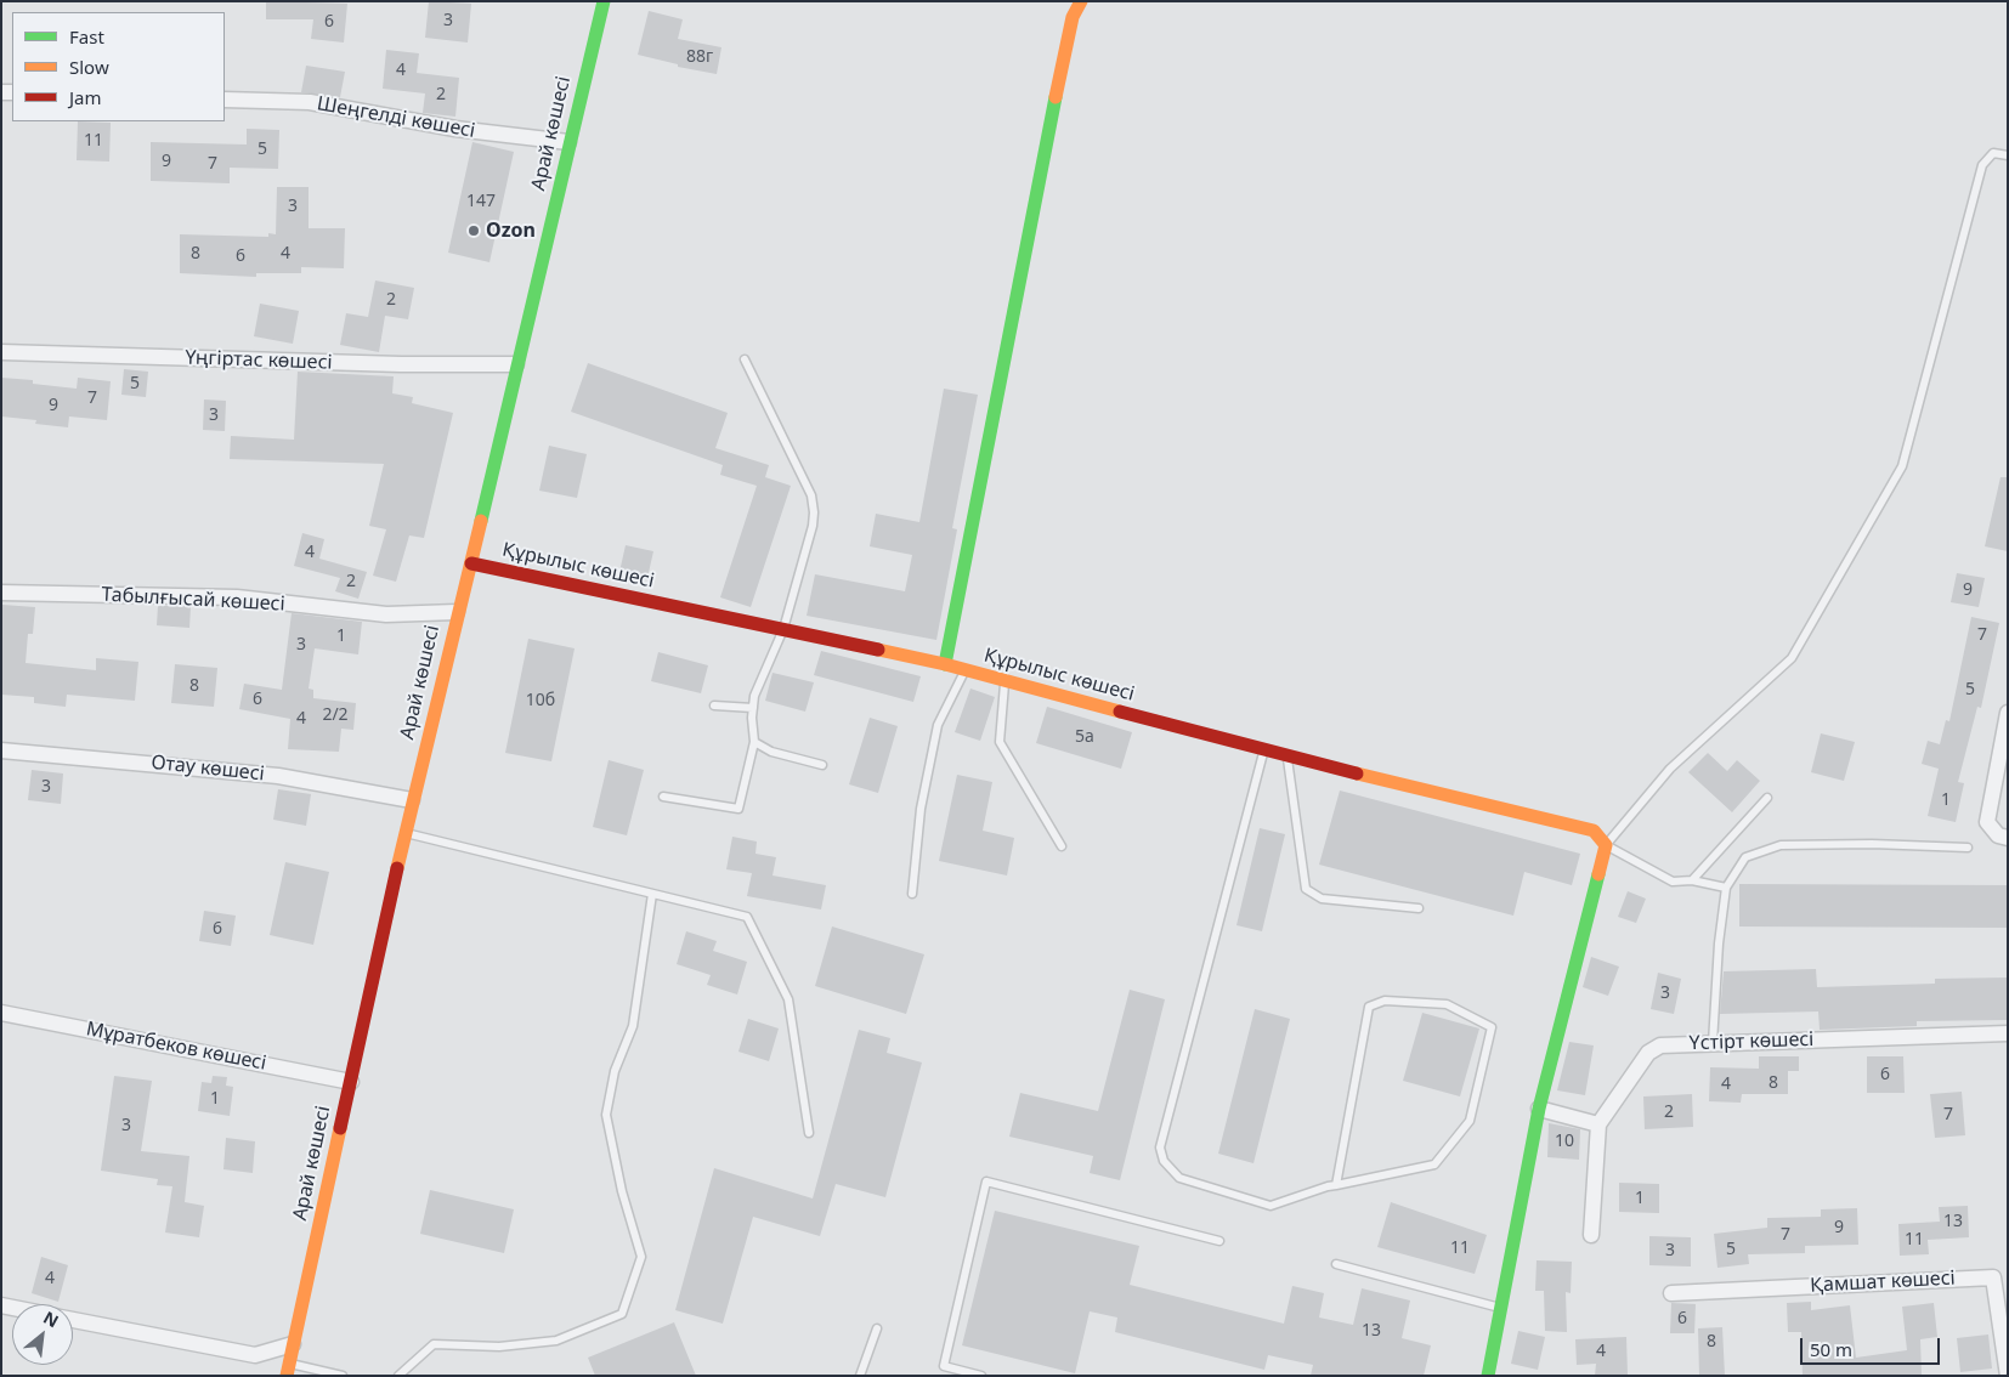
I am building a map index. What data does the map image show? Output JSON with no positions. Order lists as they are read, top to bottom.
{
  "streets": {
    "street": [
      "Шеңгелді көшесі",
      "Арай көшесі",
      "Үңгіртас көшесі",
      "Құрылыс көшесі",
      "Табылғысай көшесі",
      "Отау көшесі",
      "Үстірт көшесі",
      "Мұратбеков көшесі",
      "Қамшат көшесі"
    ]
  },
  "crossings": [
    ["Шеңгелді көшесі", "Арай көшесі"],
    ["Арай көшесі", "Үңгіртас көшесі"],
    ["Арай көшесі", "Құрылыс көшесі"],
    ["Арай көшесі", "Табылғысай көшесі"],
    ["Арай көшесі", "Отау көшесі"],
    ["Арай көшесі", "Мұратбеков көшесі"]
  ],
  "places": ["Ozon"],
  "house_numbers": [
    "3",
    "6",
    "88г",
    "4",
    "2",
    "11",
    "5",
    "9",
    "7",
    "147",
    "3",
    "8",
    "4",
    "6",
    "2",
    "5",
    "7",
    "9",
    "3",
    "4",
    "2",
    "9",
    "7",
    "1",
    "3",
    "8",
    "5",
    "6",
    "10б",
    "2/2",
    "4",
    "5а",
    "3",
    "1",
    "6",
    "3",
    "6",
    "8",
    "4",
    "1",
    "2",
    "7",
    "3",
    "10",
    "1",
    "13",
    "9",
    "7",
    "11",
    "11",
    "5",
    "3",
    "4",
    "6",
    "13",
    "8",
    "4"
  ],
  "legend": ["Fast", "Slow", "Jam"],
  "scale_bar": "50 m",
  "north": "top right"
}
